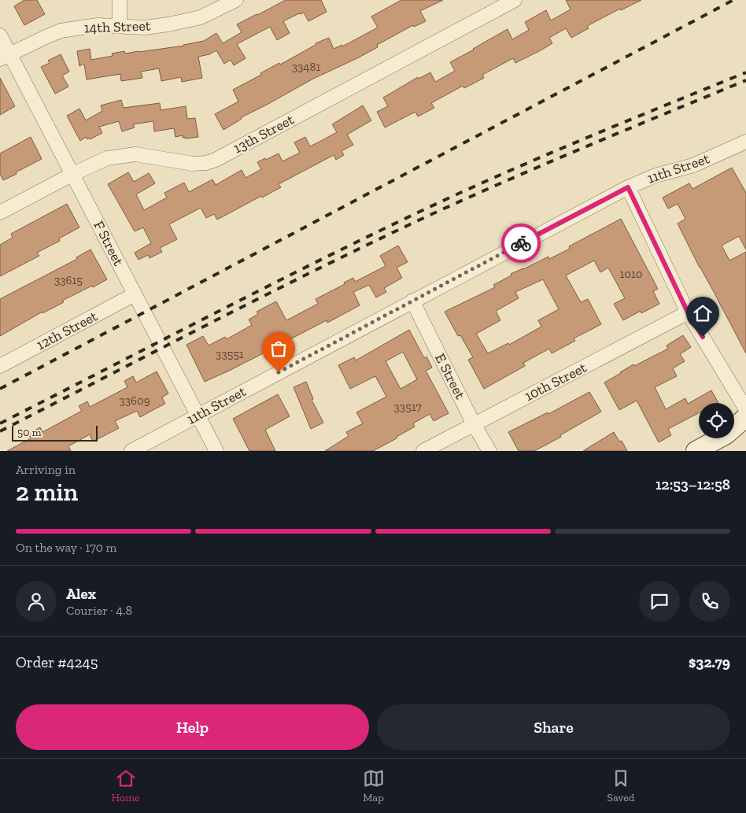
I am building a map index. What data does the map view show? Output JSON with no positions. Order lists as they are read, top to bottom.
{
  "streets": {
    "street": [
      "14th Street",
      "13th Street",
      "11th Street",
      "F Street",
      "12th Street",
      "E Street",
      "10th Street"
    ]
  },
  "crossings": [
    ["14th Street", "F Street"],
    ["13th Street", "F Street"],
    ["11th Street", "F Street"],
    ["11th Street", "E Street"],
    ["F Street", "12th Street"],
    ["E Street", "10th Street"]
  ],
  "house_numbers": [
    "33481",
    "1010",
    "33615",
    "33551",
    "33609",
    "33517"
  ],
  "scale_bar": "50 m",
  "page": {
    "scale": "50 m",
    "heading": ["2 min", "Arriving in", "12:53–12:58"],
    "panel": [
      "Alex",
      "Courier · 4.8",
      "Order #4245",
      "$32.79"
    ],
    "bar": "On the way · 170 m",
    "buttons": ["Help", "Share"],
    "tabs": ["Home", "Map", "Saved"]
  }
}
